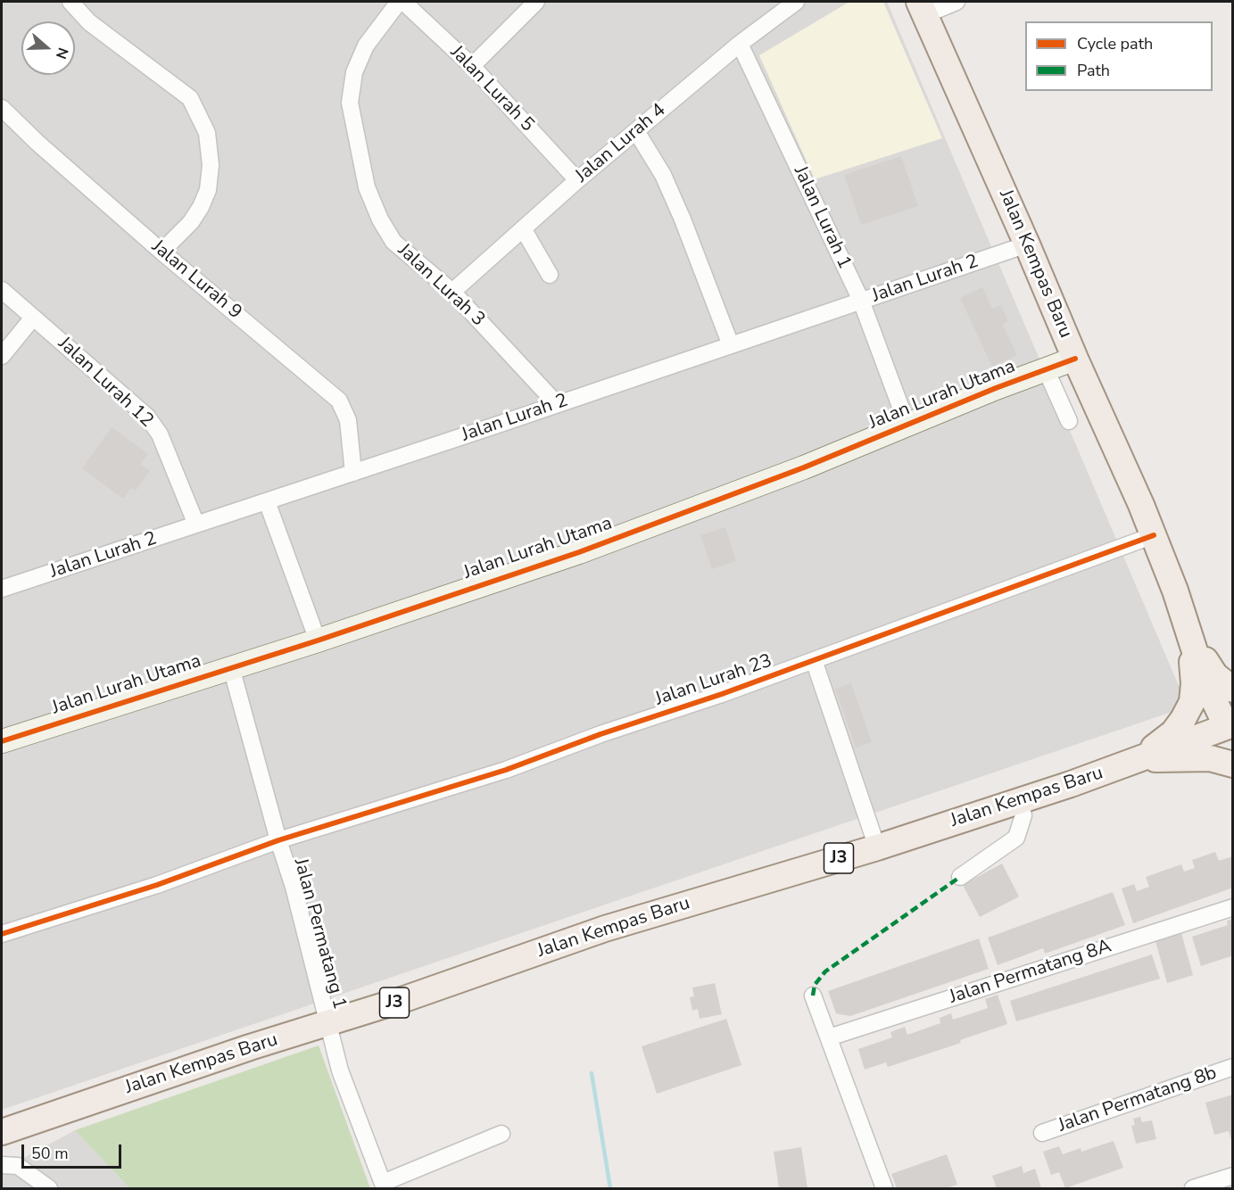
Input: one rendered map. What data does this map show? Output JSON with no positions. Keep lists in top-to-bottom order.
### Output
{
  "streets": {
    "main road": ["Jalan Kempas Baru", "J3"],
    "street": [
      "Jalan Lurah 5",
      "Jalan Lurah 4",
      "Jalan Lurah 1",
      "Jalan Lurah 2",
      "Jalan Lurah 9",
      "Jalan Lurah 3",
      "Jalan Lurah 12",
      "Jalan Lurah Utama",
      "Jalan Lurah 23",
      "Jalan Permatang 1",
      "Jalan Permatang 8A",
      "Jalan Permatang 8b"
    ]
  },
  "crossings": [
    ["Jalan Lurah 5", "Jalan Lurah 4"],
    ["Jalan Lurah 4", "Jalan Lurah 1"],
    ["Jalan Lurah 4", "Jalan Lurah 3"],
    ["Jalan Lurah 1", "Jalan Lurah 2"],
    ["Jalan Lurah 1", "Jalan Lurah Utama"],
    ["Jalan Kempas Baru", "Jalan Lurah 2"],
    ["Jalan Kempas Baru", "Jalan Lurah Utama"],
    ["Jalan Kempas Baru", "Jalan Lurah 23"],
    ["Jalan Kempas Baru", "Jalan Permatang 1"],
    ["Jalan Lurah 2", "Jalan Lurah 9"],
    ["Jalan Lurah 2", "Jalan Lurah 3"],
    ["Jalan Lurah 2", "Jalan Lurah 12"],
    ["Jalan Lurah Utama", "Jalan Permatang 1"],
    ["Jalan Lurah 23", "Jalan Permatang 1"]
  ],
  "legend": ["Cycle path", "Path"],
  "scale_bar": "50 m",
  "north": "right"
}
